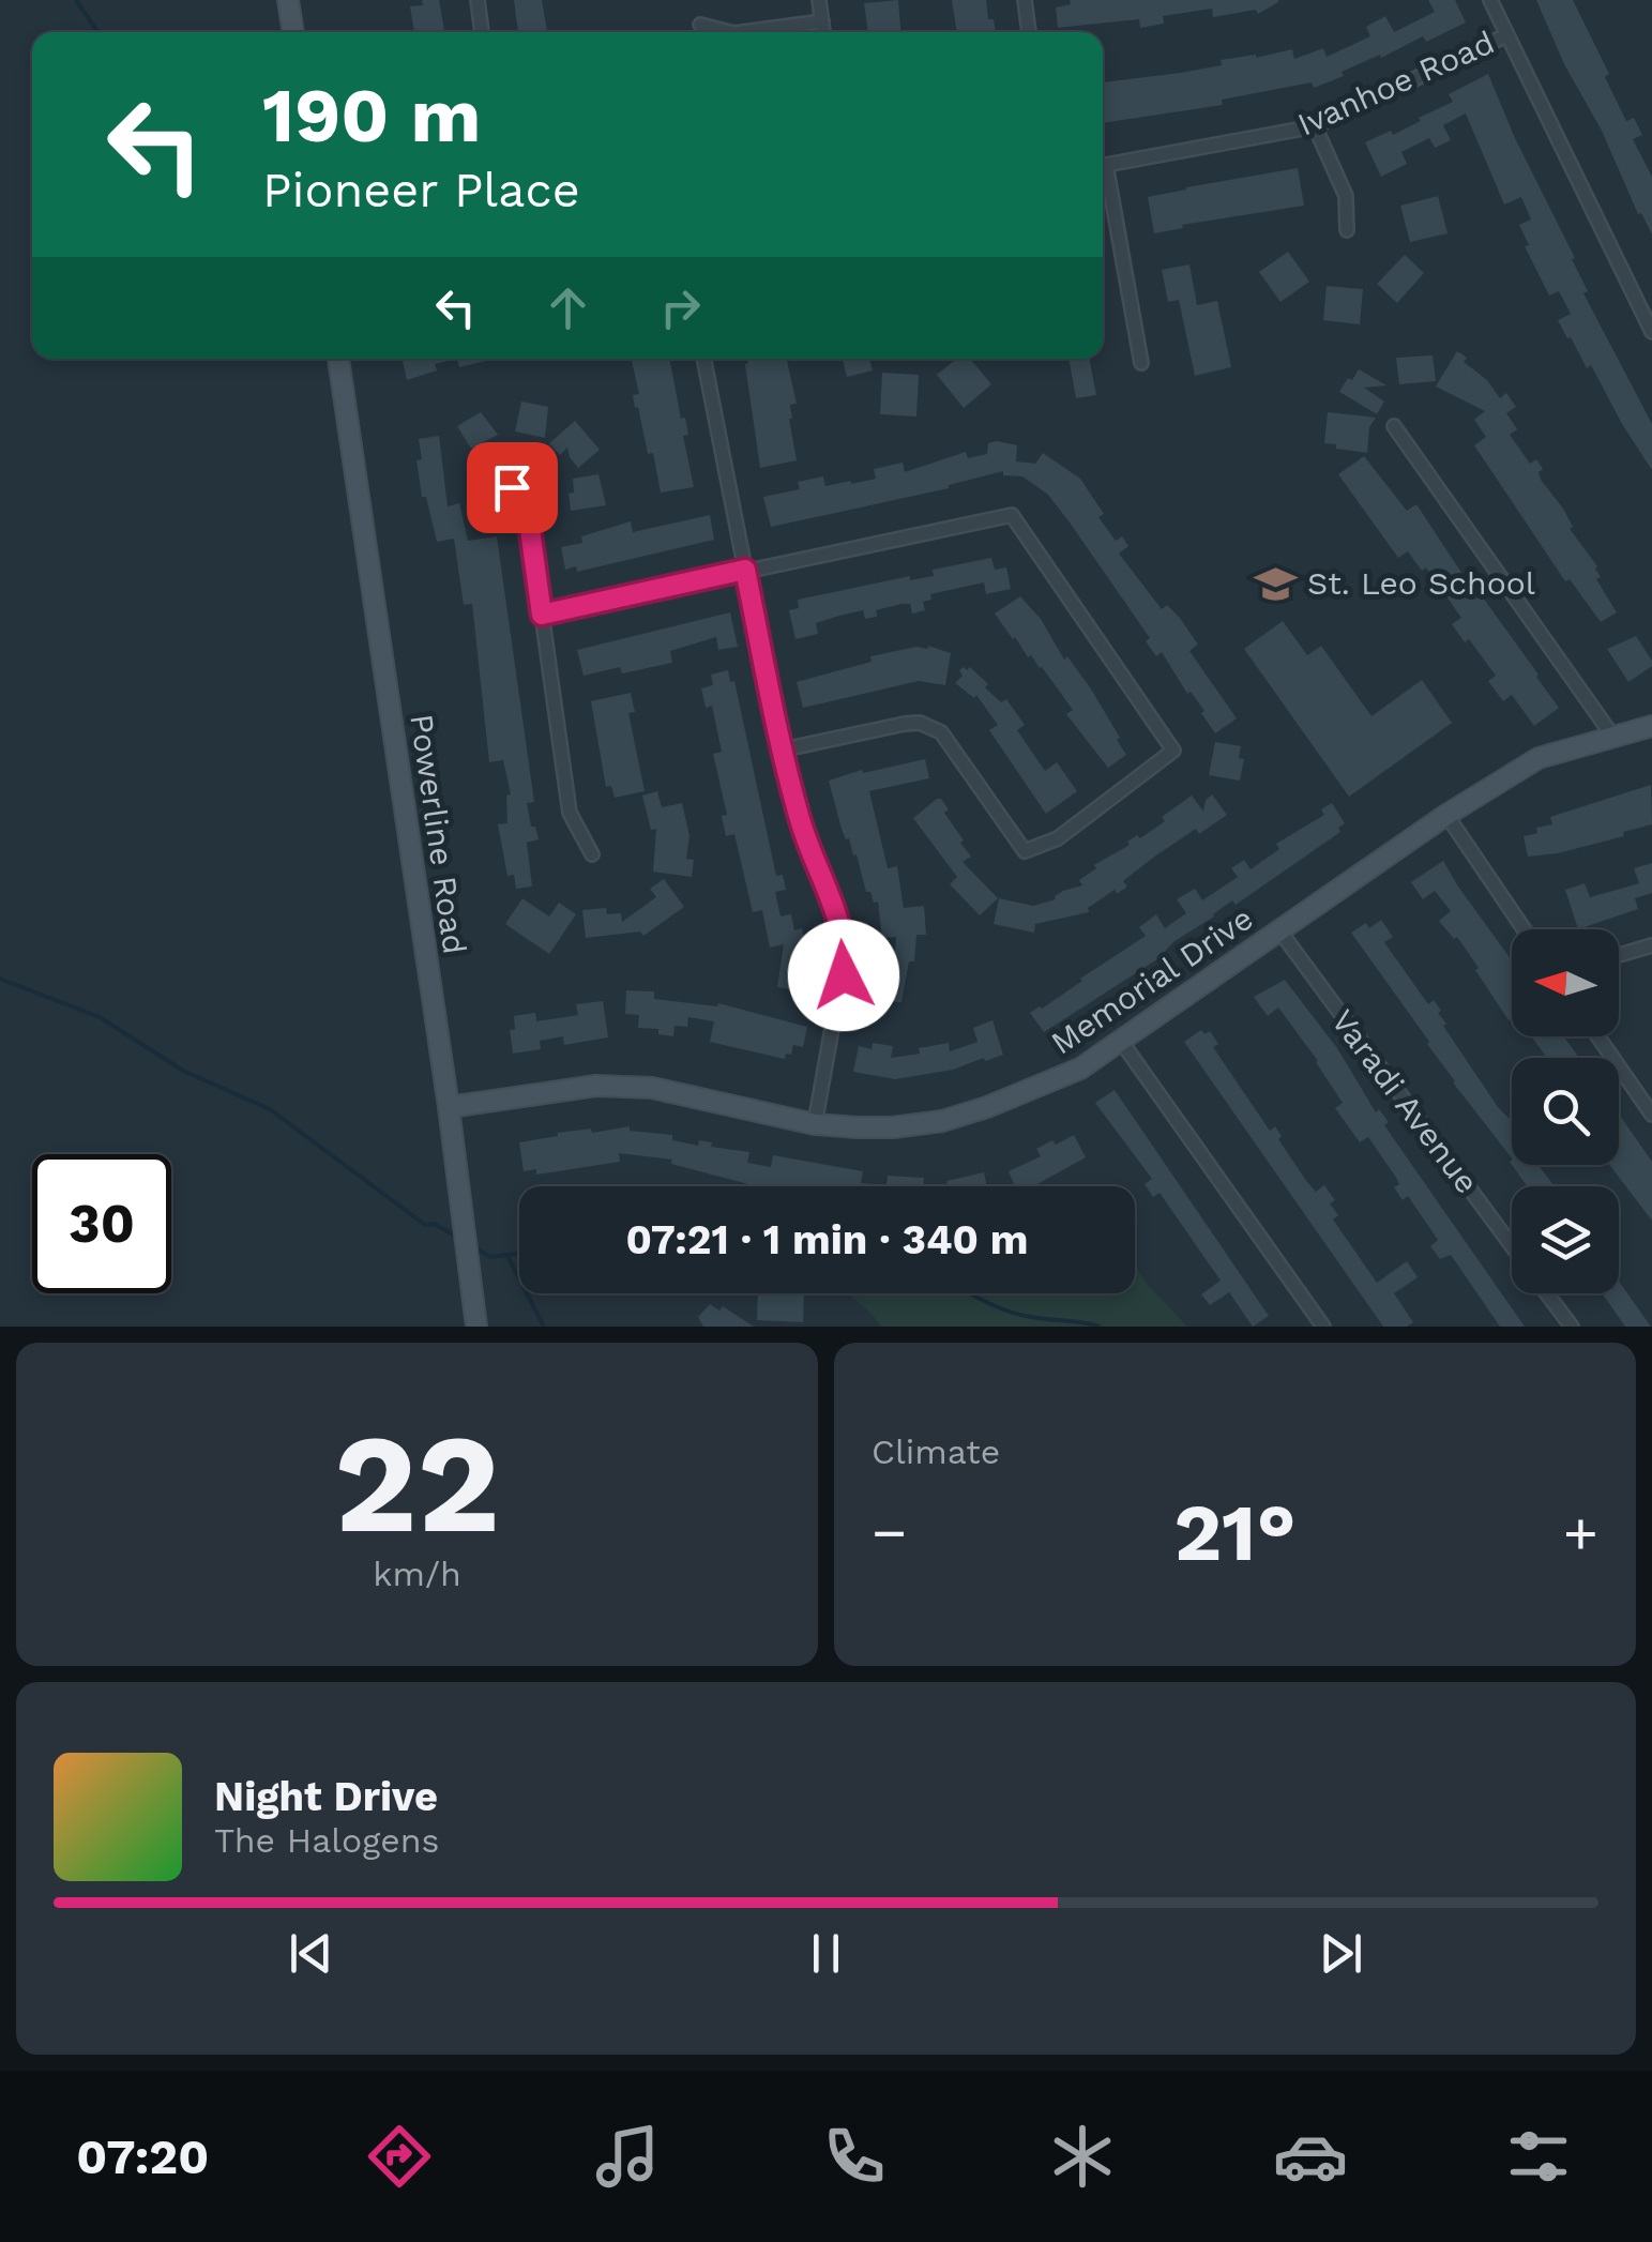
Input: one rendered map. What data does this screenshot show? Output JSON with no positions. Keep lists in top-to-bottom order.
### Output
{
  "streets": {
    "main road": ["Powerline Road", "Memorial Drive"],
    "street": ["Ivanhoe Road", "Varadi Avenue"]
  },
  "crossings": [
    ["Powerline Road", "Memorial Drive"],
    ["Memorial Drive", "Varadi Avenue"]
  ],
  "places": {
    "school or university": ["St. Leo School"]
  },
  "north": "left",
  "page": {
    "turn": ["190 m", "Pioneer Place"],
    "limit": "30",
    "trip": "07:21 · 1 min · 340 m",
    "tile": [
      ["22", "km/h"],
      "Climate"
    ],
    "heat": ["−", "21°", "+"],
    "song": ["Night Drive", "The Halogens"],
    "tabs": "07:20"
  }
}
